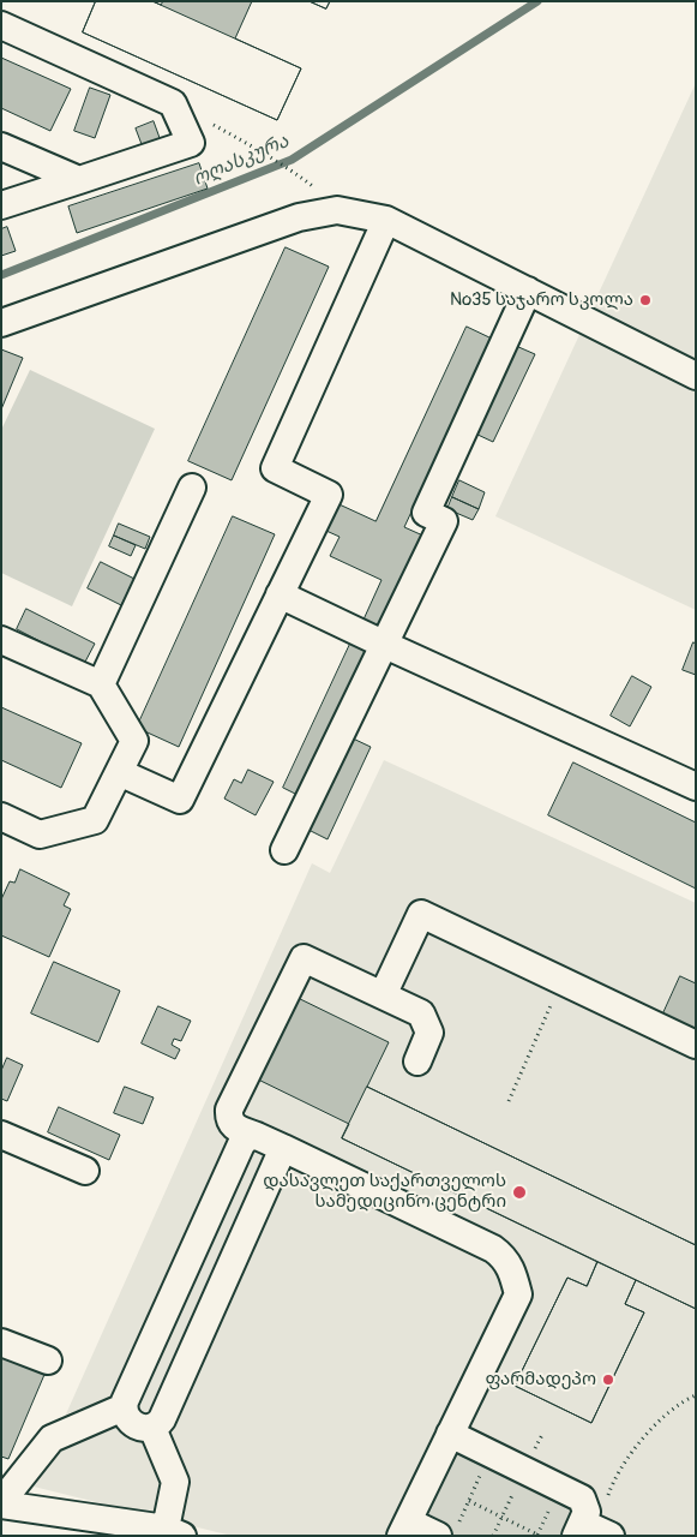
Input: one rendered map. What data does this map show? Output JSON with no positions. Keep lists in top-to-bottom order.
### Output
{
  "water": ["ოღასკურა"],
  "places": ["№35 საჯარო სკოლა", "დასავლეთ საქართველოს სამედიცინო ცენტრი", "ფარმადეპო"]
}
